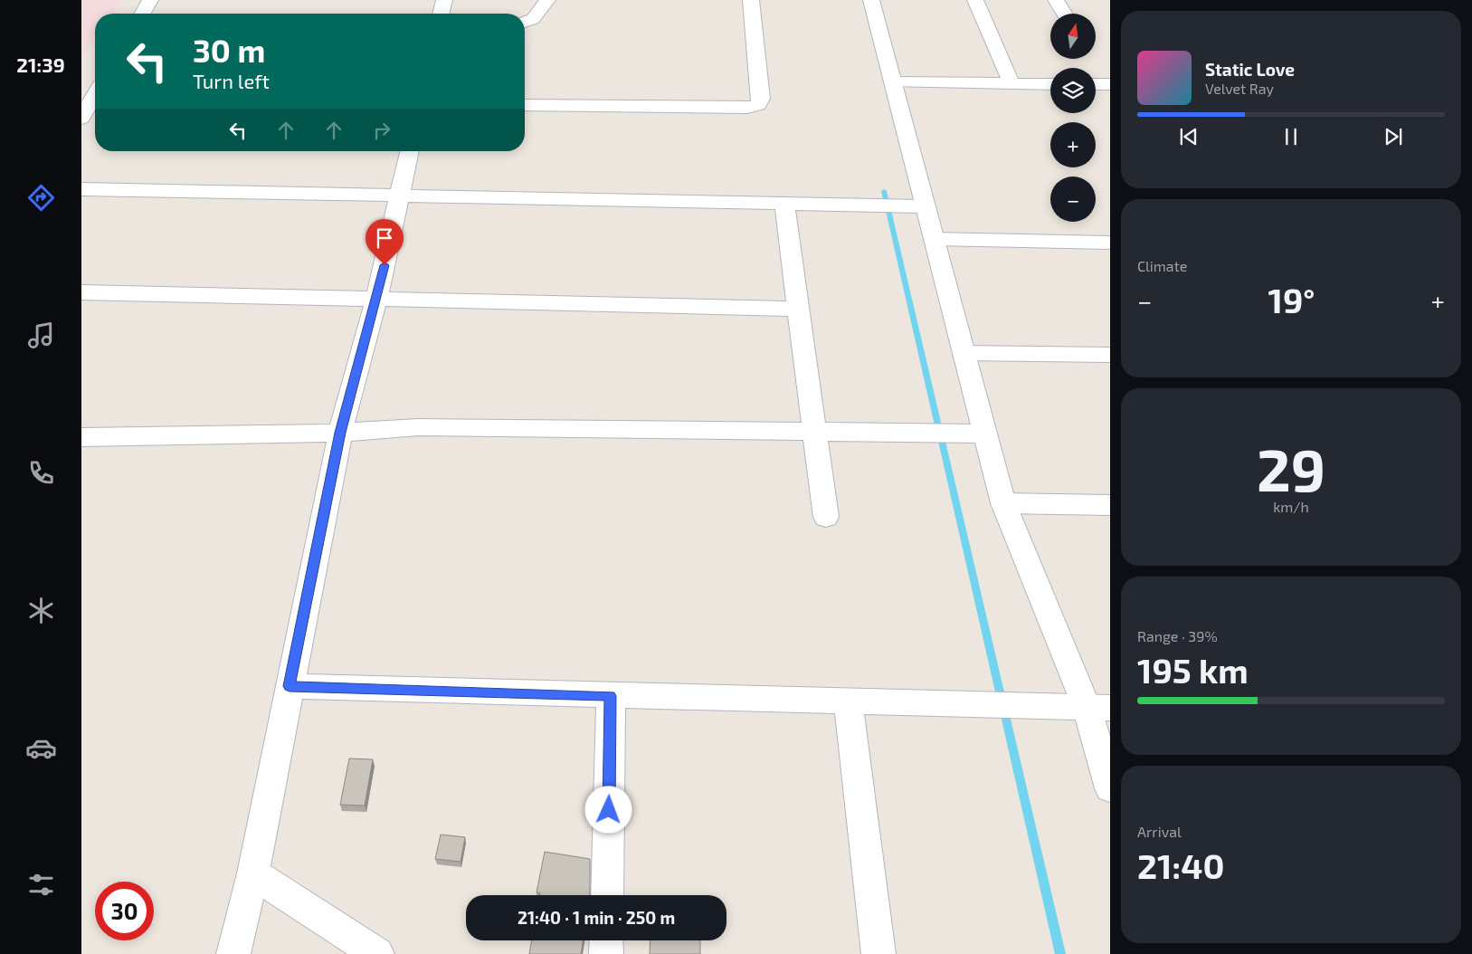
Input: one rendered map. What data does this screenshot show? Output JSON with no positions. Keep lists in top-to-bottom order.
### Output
{
  "north": "top",
  "page": {
    "tabs": "21:39",
    "map_buttons": ["+", "−"],
    "turn": ["30 m", "Turn left"],
    "song": ["Static Love", "Velvet Ray"],
    "tile": [
      "Climate",
      ["29", "km/h"],
      ["Range · 39%", "195 km"],
      ["Arrival", "21:40"]
    ],
    "heat": ["−", "19°", "+"],
    "limit": "30",
    "trip": "21:40 · 1 min · 250 m"
  }
}
